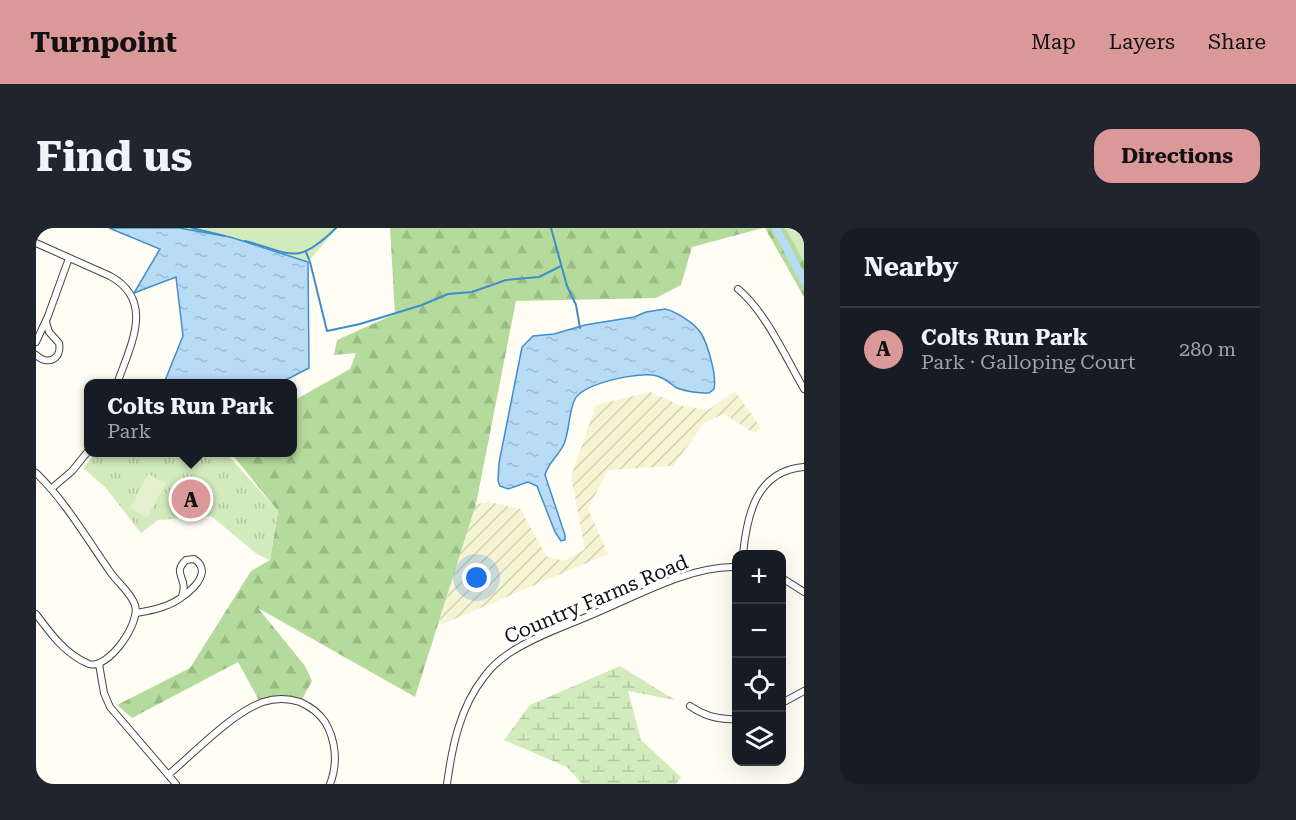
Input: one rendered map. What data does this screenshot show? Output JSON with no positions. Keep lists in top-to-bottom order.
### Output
{
  "streets": {
    "street": ["Country Farms Road"]
  },
  "page": {
    "header": "Turnpoint",
    "nav": ["Map", "Layers", "Share"],
    "buttons": "Directions",
    "title": "Find us",
    "heading": "Nearby",
    "list": [
      {
        "mark": "A",
        "name": "Colts Run Park",
        "note": "Park · Galloping Court",
        "value": "280 m"
      }
    ],
    "popup": ["Colts Run Park", "Park"],
    "pins": "A",
    "map_buttons": ["+", "−"]
  }
}
